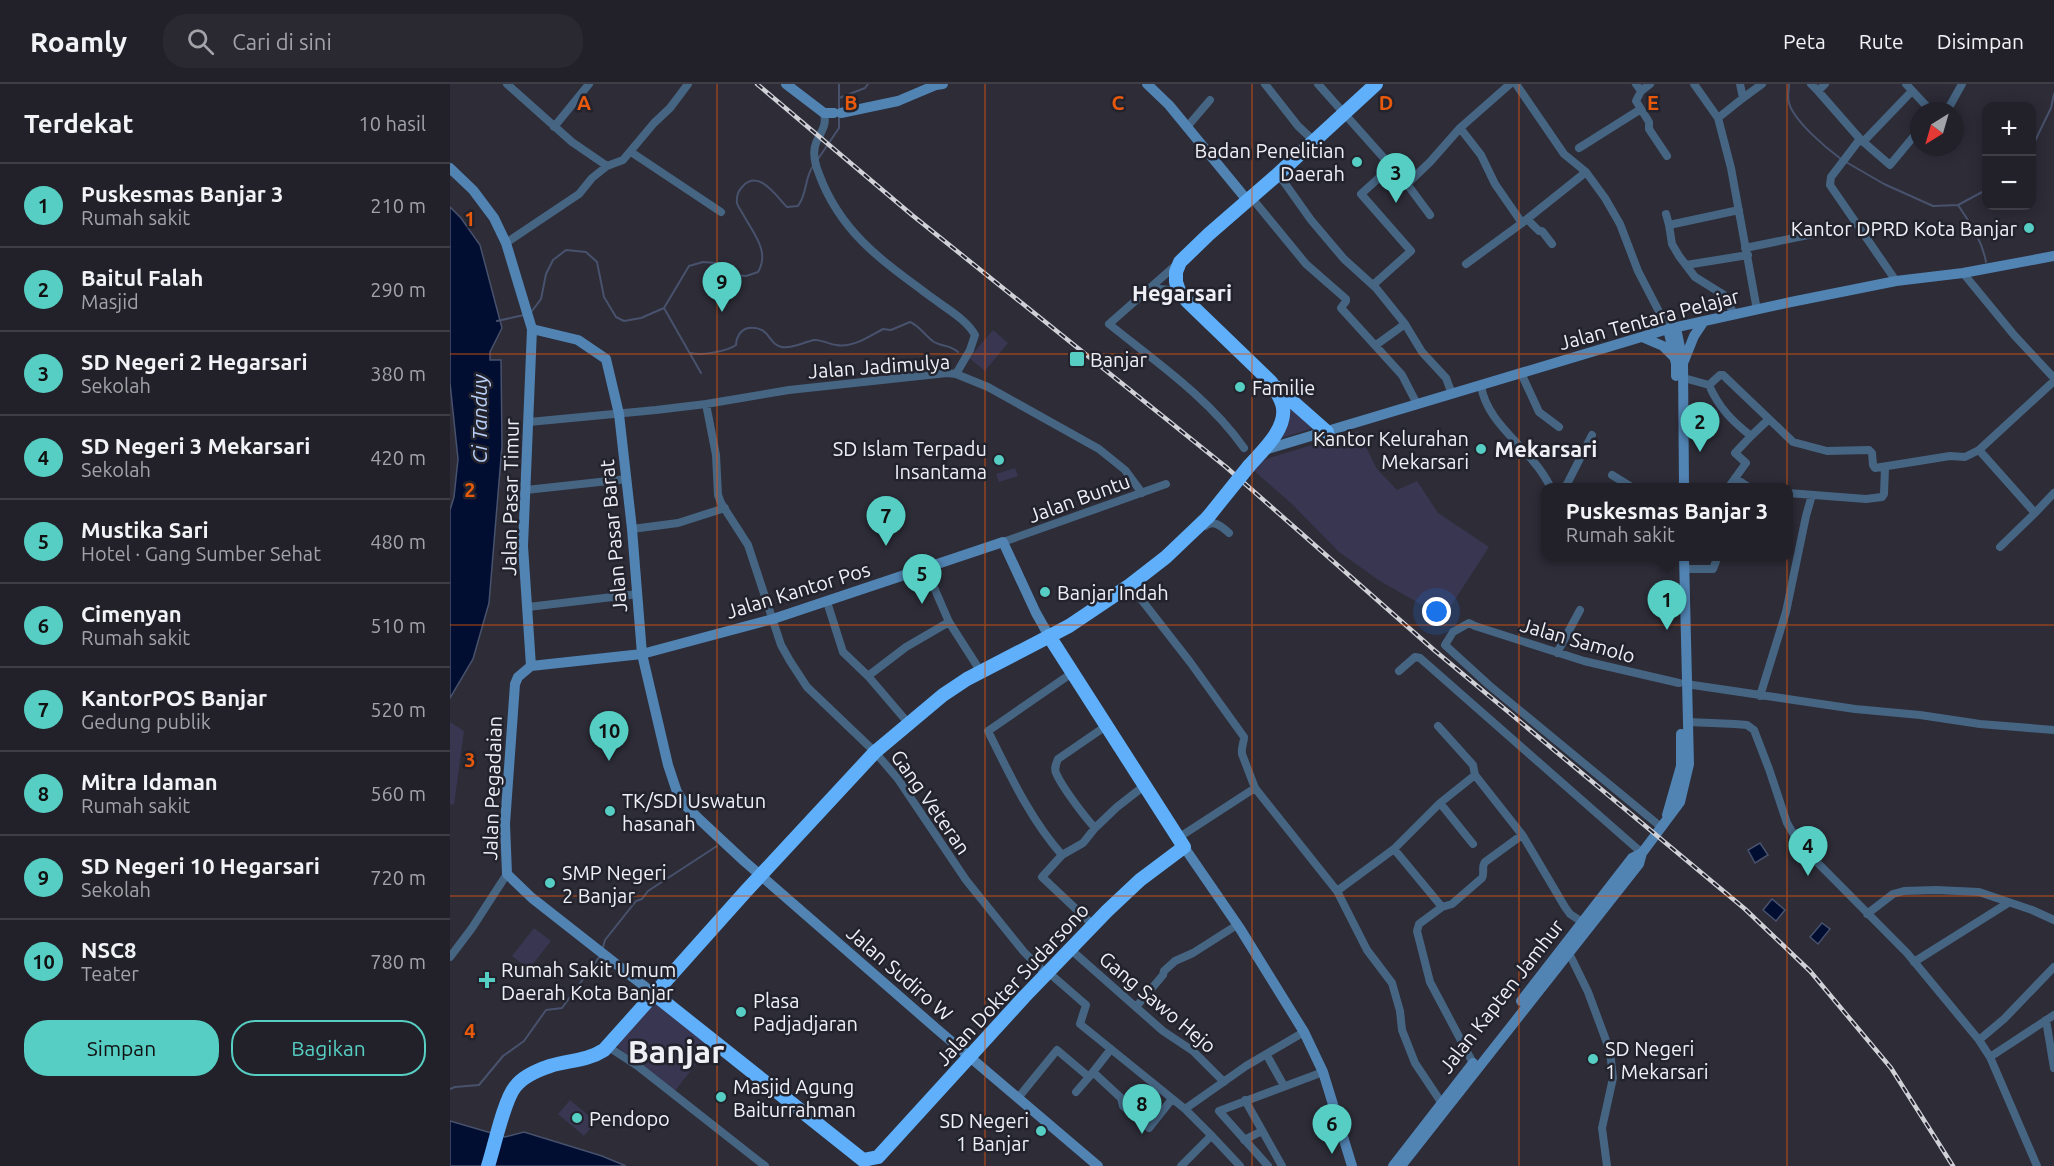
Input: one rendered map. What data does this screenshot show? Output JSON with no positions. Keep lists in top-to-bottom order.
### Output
{
  "streets": {
    "highway": ["Jalan Dokter Sudarsono"],
    "street": [
      "Jalan Tentara Pelajar",
      "Jalan Jadimulya",
      "Jalan Pasar Timur",
      "Jalan Buntu",
      "Jalan Pasar Barat",
      "Jalan Kantor Pos",
      "Jalan Samolo",
      "Jalan Pegadaian",
      "Gang Veteran",
      "Jalan Sudiro W",
      "Jalan Kapten Jamhur",
      "Gang Sawo Hejo"
    ]
  },
  "crossings": [
    ["Jalan Jadimulya", "Jalan Pasar Timur"],
    ["Jalan Jadimulya", "Jalan Buntu"],
    ["Jalan Jadimulya", "Jalan Pasar Barat"],
    ["Jalan Pasar Timur", "Jalan Pasar Barat"],
    ["Jalan Pasar Timur", "Jalan Kantor Pos"],
    ["Jalan Pasar Timur", "Jalan Pegadaian"],
    ["Jalan Buntu", "Jalan Kantor Pos"],
    ["Jalan Pasar Barat", "Jalan Kantor Pos"],
    ["Jalan Pasar Barat", "Jalan Sudiro W"],
    ["Jalan Kantor Pos", "Jalan Pegadaian"],
    ["Jalan Kantor Pos", "Gang Veteran"],
    ["Jalan Samolo", "Jalan Kapten Jamhur"],
    ["Gang Veteran", "Jalan Dokter Sudarsono"],
    ["Jalan Sudiro W", "Jalan Dokter Sudarsono"],
    ["Jalan Dokter Sudarsono", "Gang Sawo Hejo"]
  ],
  "districts": ["Hegarsari", "Mekarsari", "Banjar"],
  "water": ["Ci Tanduy"],
  "places": {
    "other": [
      "Badan Penelitian Daerah",
      "Kantor DPRD Kota Banjar",
      "Familie",
      "Kantor Kelurahan Mekarsari",
      "SD Islam Terpadu Insantama",
      "Banjar Indah",
      "TK/SDI Uswatun hasanah",
      "SMP Negeri 2 Banjar",
      "Plasa Padjadjaran",
      "SD Negeri 1 Mekarsari",
      "Masjid Agung Baiturrahman",
      "Pendopo",
      "SD Negeri 1 Banjar"
    ],
    "transit": ["Banjar"],
    "health": ["Rumah Sakit Umum Daerah Kota Banjar"]
  },
  "north": "bottom left",
  "page": {
    "header": "Roamly",
    "search": "Cari di sini",
    "nav": ["Peta", "Rute", "Disimpan"],
    "heading": ["Terdekat", "10 hasil"],
    "map_buttons": ["+", "−"],
    "pins": [
      "3",
      "9",
      "2",
      "7",
      "5",
      "1",
      "10",
      "4",
      "8",
      "6"
    ],
    "list": [
      {
        "mark": "1",
        "name": "Puskesmas Banjar 3",
        "note": "Rumah sakit",
        "value": "210 m"
      },
      {
        "mark": "2",
        "name": "Baitul Falah",
        "note": "Masjid",
        "value": "290 m"
      },
      {
        "mark": "3",
        "name": "SD Negeri 2 Hegarsari",
        "note": "Sekolah",
        "value": "380 m"
      },
      {
        "mark": "4",
        "name": "SD Negeri 3 Mekarsari",
        "note": "Sekolah",
        "value": "420 m"
      },
      {
        "mark": "5",
        "name": "Mustika Sari",
        "note": "Hotel · Gang Sumber Sehat",
        "value": "480 m"
      },
      {
        "mark": "6",
        "name": "Cimenyan",
        "note": "Rumah sakit",
        "value": "510 m"
      },
      {
        "mark": "7",
        "name": "KantorPOS Banjar",
        "note": "Gedung publik",
        "value": "520 m"
      },
      {
        "mark": "8",
        "name": "Mitra Idaman",
        "note": "Rumah sakit",
        "value": "560 m"
      },
      {
        "mark": "9",
        "name": "SD Negeri 10 Hegarsari",
        "note": "Sekolah",
        "value": "720 m"
      },
      {
        "mark": "10",
        "name": "NSC8",
        "note": "Teater",
        "value": "780 m"
      }
    ],
    "popup": ["Puskesmas Banjar 3", "Rumah sakit"],
    "buttons": ["Simpan", "Bagikan"]
  },
  "grid": {
    "columns": [
      "A",
      "B",
      "C",
      "D",
      "E"
    ],
    "rows": [
      "1",
      "2",
      "3",
      "4"
    ]
  }
}
